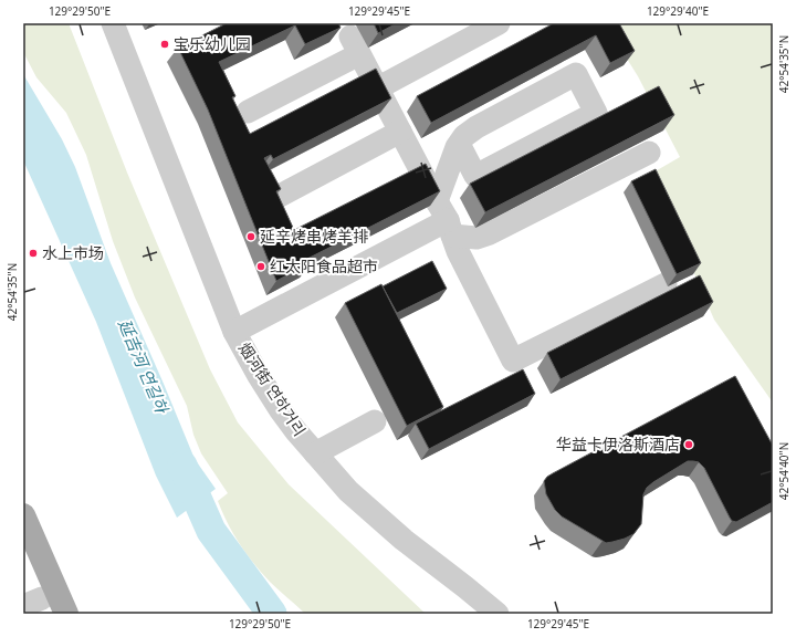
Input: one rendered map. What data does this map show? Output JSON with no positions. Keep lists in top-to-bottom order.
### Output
{
  "streets": {
    "street": ["烟河街 연하거리"]
  },
  "water": ["延吉河 연길하"],
  "places": [
    "宝乐幼儿园",
    "延辛烤串烤羊排",
    "水上市场",
    "红太阳食品超市",
    "华益卡伊洛斯酒店"
  ],
  "coordinates": [
    "129°29'50\"E",
    "129°29'45\"E",
    "129°29'40\"E",
    "42°54'35\"N",
    "42°54'40\"N"
  ]
}
